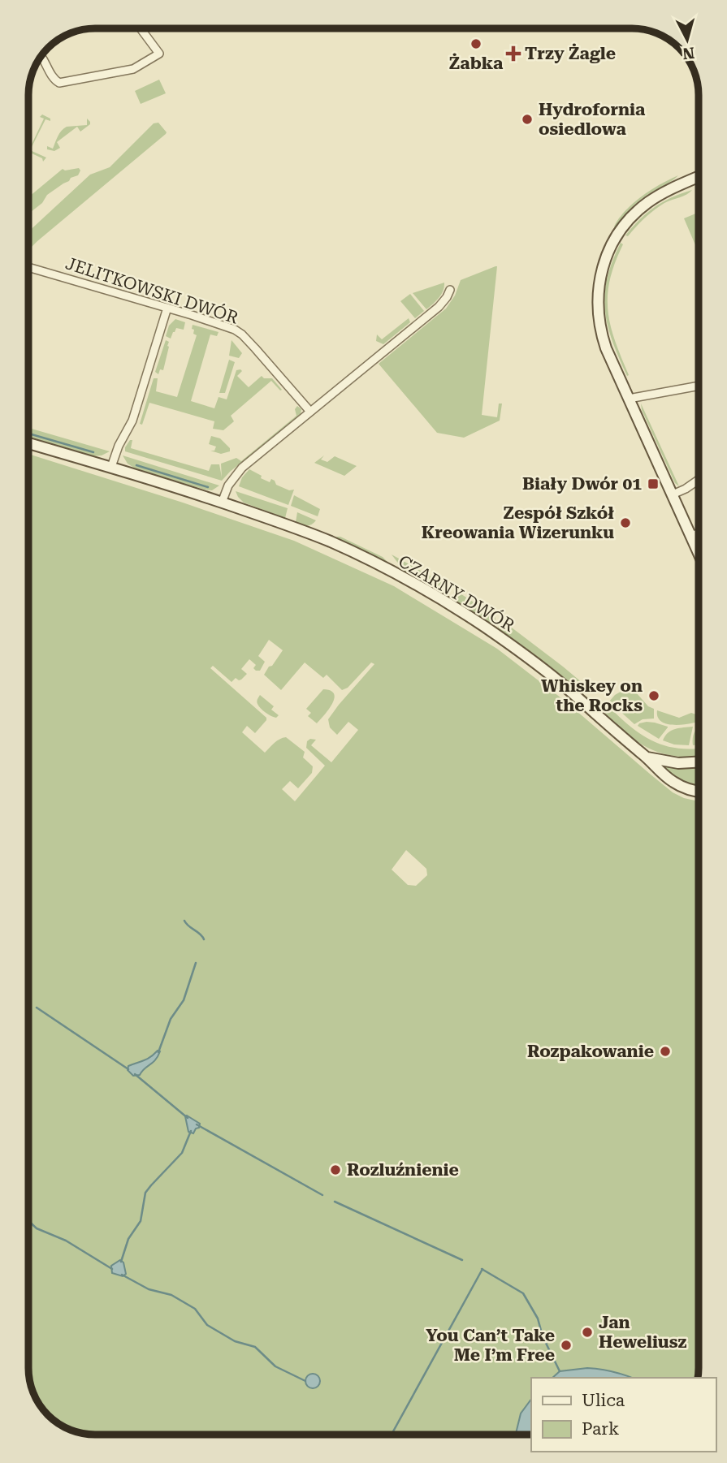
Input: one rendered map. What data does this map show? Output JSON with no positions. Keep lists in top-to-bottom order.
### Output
{
  "streets": {
    "main road": ["CZARNY DWÓR"],
    "street": ["JELITKOWSKI DWÓR"]
  },
  "places": {
    "other": [
      "Żabka",
      "Hydrofornia osiedlowa",
      "Zespół Szkół Kreowania Wizerunku",
      "Whiskey on the Rocks",
      "Rozpakowanie",
      "Rozluźnienie",
      "Jan Heweliusz",
      "You Can’t Take Me I’m Free"
    ],
    "health": ["Trzy Żagle"],
    "transit": ["Biały Dwór 01"]
  },
  "legend": ["Ulica", "Park"],
  "north": "bottom"
}
